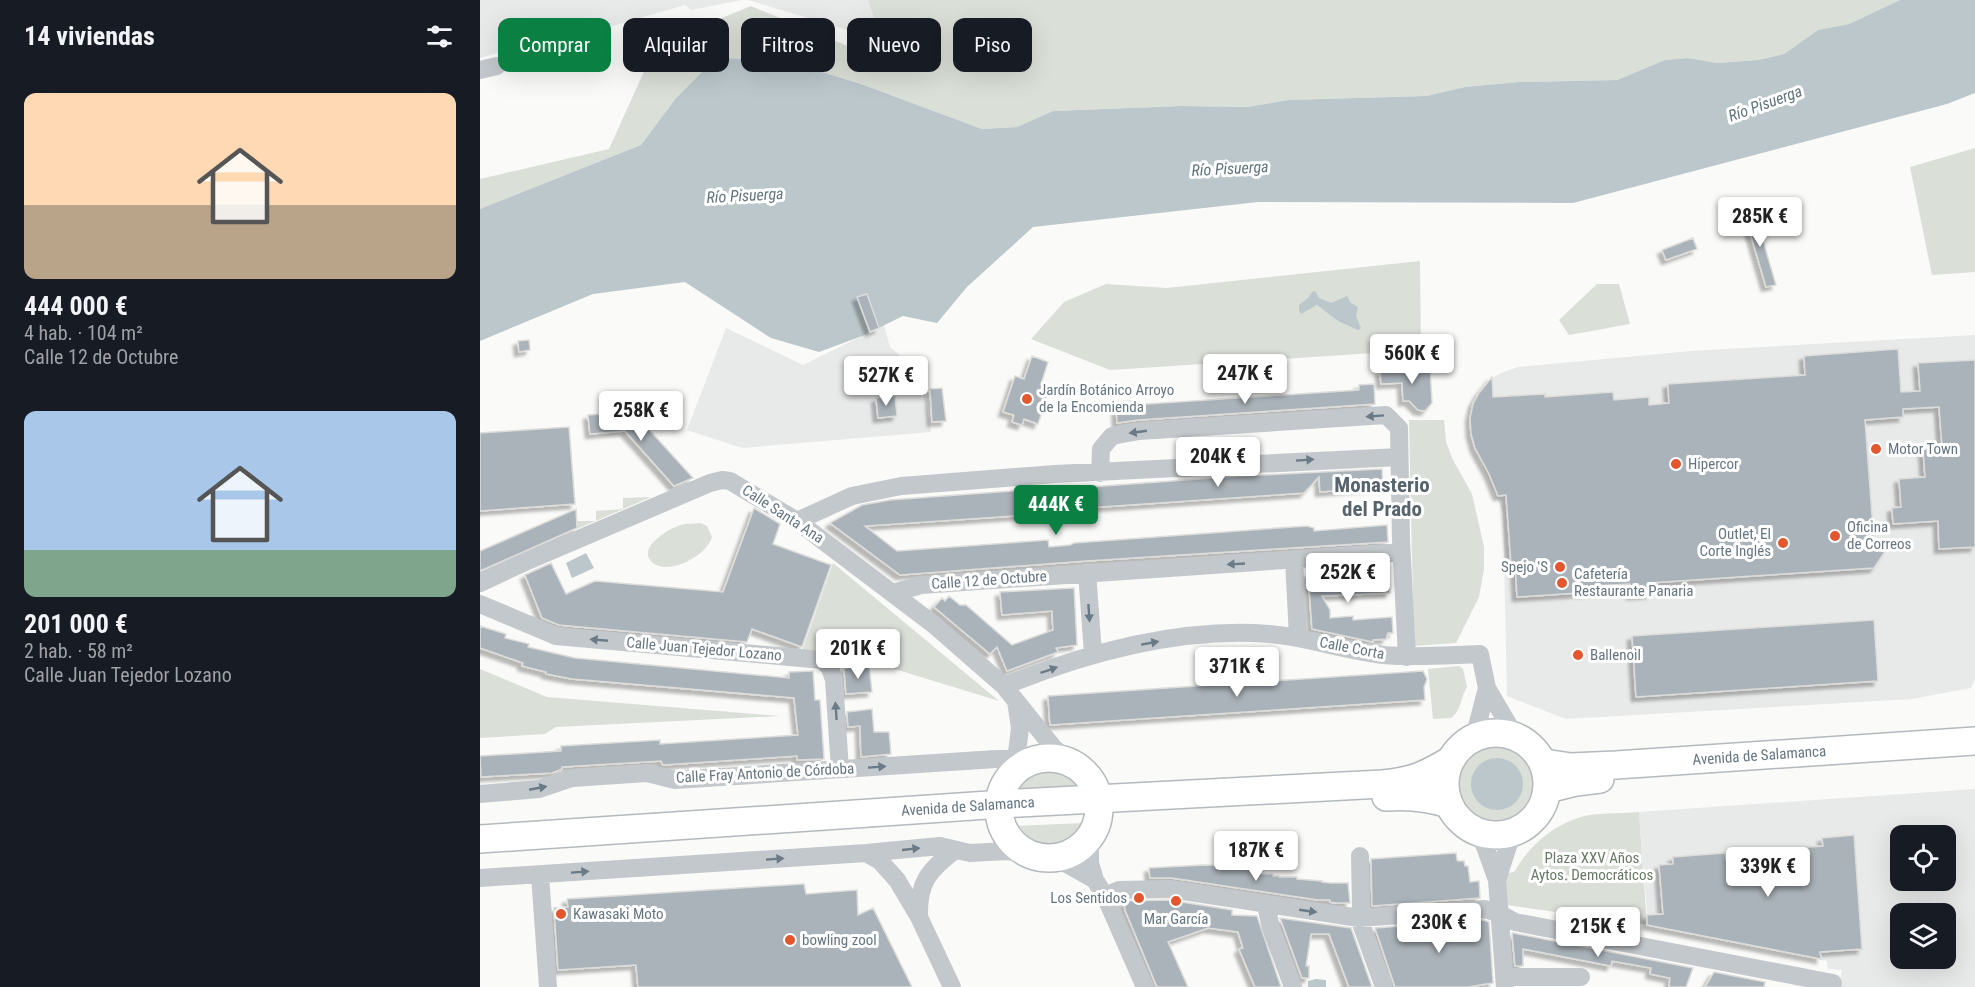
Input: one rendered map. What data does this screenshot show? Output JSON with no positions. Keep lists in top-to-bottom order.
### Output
{
  "streets": {
    "highway": ["Avenida de Salamanca"],
    "street": [
      "Calle Santa Ana",
      "Calle 12 de Octubre",
      "Calle Corta",
      "Calle Juan Tejedor Lozano",
      "Calle Fray Antonio de Córdoba"
    ]
  },
  "crossings": [
    ["Calle Santa Ana", "Calle 12 de Octubre"],
    ["Calle Santa Ana", "Calle Corta"],
    ["Calle Juan Tejedor Lozano", "Calle Fray Antonio de Córdoba"]
  ],
  "one_way": ["Calle Corta", "Calle Juan Tejedor Lozano"],
  "districts": ["Monasterio del Prado"],
  "water": ["Río Pisuerga"],
  "parks": ["Plaza XXV Años Aytos. Democráticos"],
  "places": [
    "Jardín Botánico Arroyo de la Encomienda",
    "Motor Town",
    "Hipercor",
    "Oficina de Correos",
    "Outlet, El Corte Inglés",
    "Spejo 'S",
    "Cafetería Restaurante Panaria",
    "Ballenoil",
    "Los Sentidos",
    "Mar García",
    "Kawasaki Moto",
    "bowling zool"
  ],
  "page": {
    "heading": "14 viviendas",
    "chip": [
      "Comprar",
      "Alquilar",
      "Filtros",
      "Nuevo",
      "Piso"
    ],
    "list": [
      {
        "name": "444 000 €",
        "note": "4 hab. · 104 m² · Calle 12 de Octubre"
      },
      {
        "name": "201 000 €",
        "note": "2 hab. · 58 m² · Calle Juan Tejedor Lozano"
      }
    ],
    "price": [
      "285K €",
      "560K €",
      "247K €",
      "527K €",
      "258K €",
      "204K €",
      "444K €",
      "252K €",
      "201K €",
      "371K €",
      "187K €",
      "339K €",
      "230K €",
      "215K €"
    ]
  }
}
